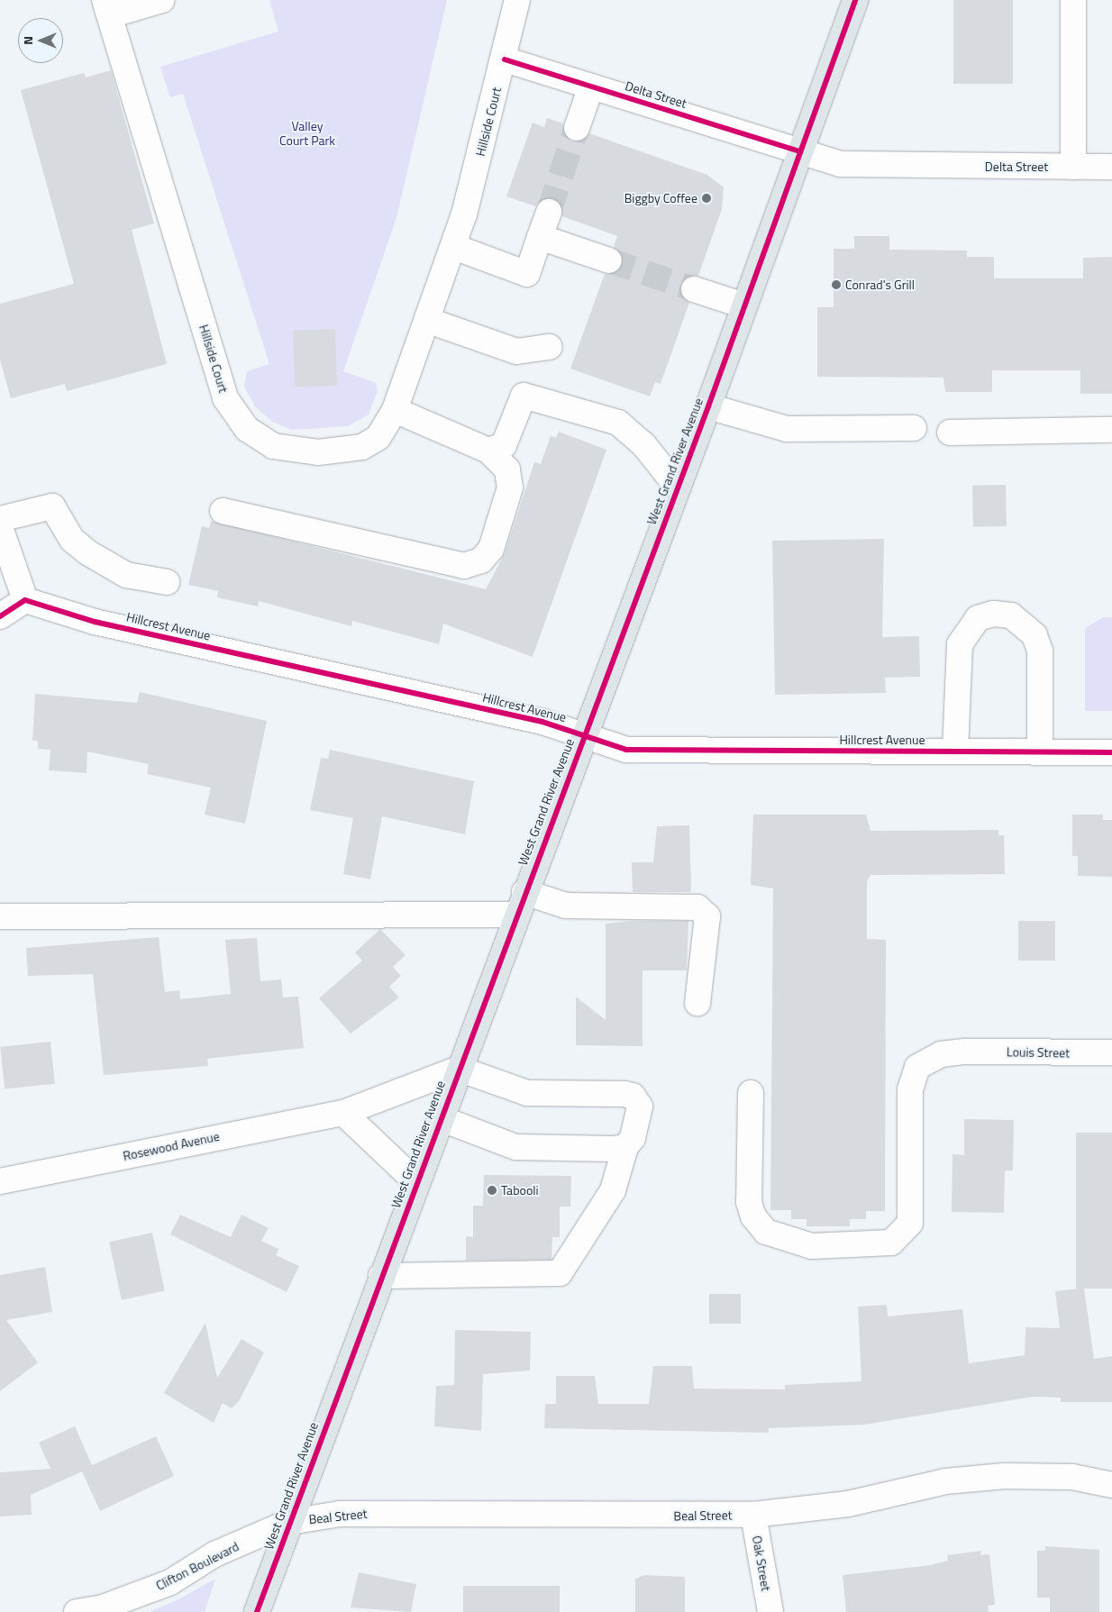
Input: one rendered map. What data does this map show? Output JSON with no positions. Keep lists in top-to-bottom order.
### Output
{
  "streets": {
    "main road": ["West Grand River Avenue"],
    "street": [
      "Delta Street",
      "Hillside Court",
      "Hillcrest Avenue",
      "Louis Street",
      "Rosewood Avenue",
      "Beal Street",
      "Oak Street",
      "Clifton Boulevard"
    ]
  },
  "crossings": [
    ["Delta Street", "Hillside Court"],
    ["Delta Street", "West Grand River Avenue"],
    ["West Grand River Avenue", "Hillcrest Avenue"],
    ["West Grand River Avenue", "Rosewood Avenue"],
    ["West Grand River Avenue", "Beal Street"],
    ["West Grand River Avenue", "Clifton Boulevard"],
    ["Beal Street", "Oak Street"],
    ["Beal Street", "Clifton Boulevard"]
  ],
  "parks": ["Valley Court Park"],
  "places": ["Biggby Coffee", "Conrad's Grill", "Tabooli"],
  "north": "left"
}
